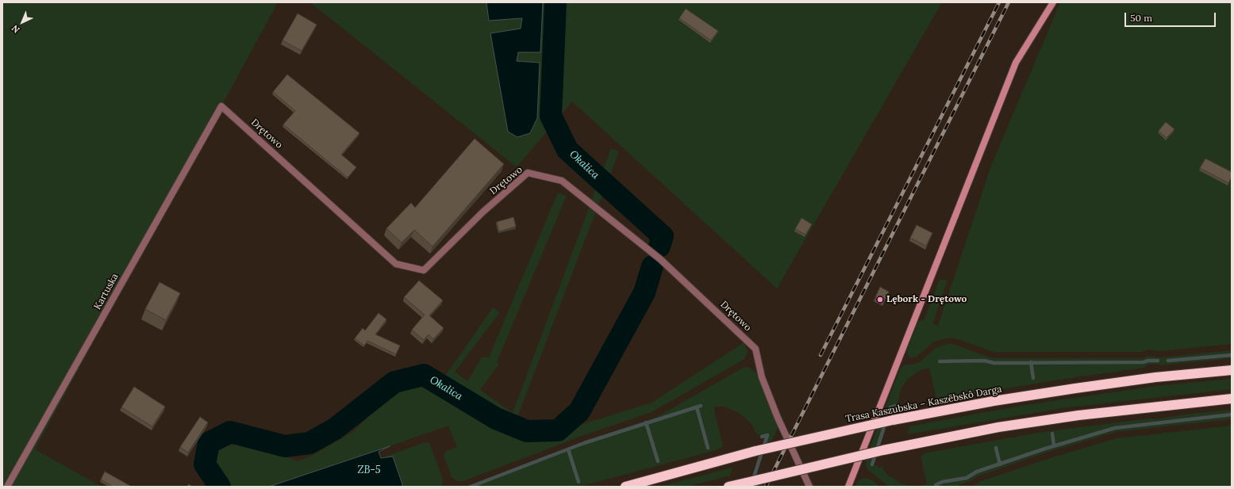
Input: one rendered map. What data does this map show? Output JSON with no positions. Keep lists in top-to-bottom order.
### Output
{
  "streets": {
    "highway": ["Trasa Kaszubska – Kaszëbskô Darga"],
    "street": ["Drętowo", "Kartuska"]
  },
  "crossings": [
    ["Drętowo", "Kartuska"]
  ],
  "water": ["Okalica", "ZB-5"],
  "places": ["Lębork - Drętowo"],
  "scale_bar": "50 m",
  "north": "bottom left"
}
